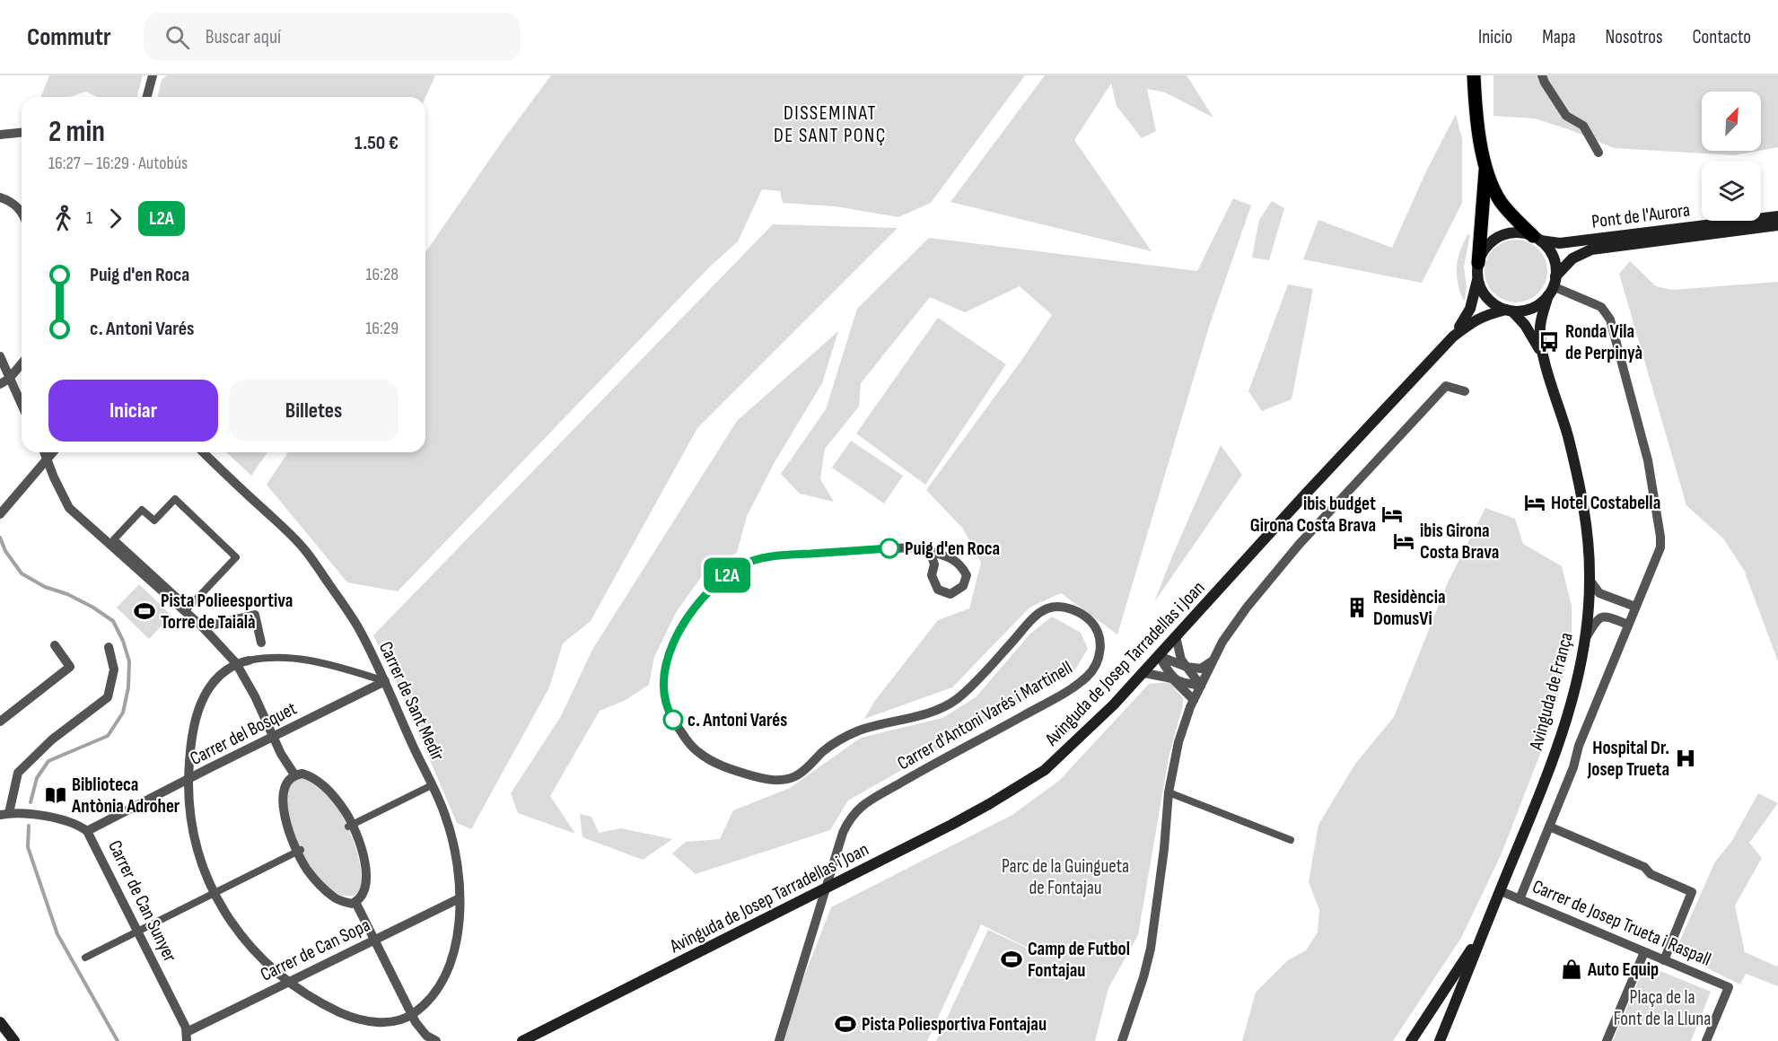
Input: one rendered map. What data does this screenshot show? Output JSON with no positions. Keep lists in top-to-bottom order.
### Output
{
  "streets": {
    "main road": ["Pont de l'Aurora", "Avinguda de Josep Tarradellas i Joan", "Avinguda de França"],
    "street": [
      "Carrer de Sant Medir",
      "Carrer d'Antoni Varés i Martinell",
      "Carrer del Bosquet",
      "Carrer de Can Sunyer",
      "Carrer de Josep Trueta i Raspall",
      "Carrer de Can Sopa"
    ]
  },
  "crossings": [
    ["Pont de l'Aurora", "Avinguda de Josep Tarradellas i Joan"],
    ["Pont de l'Aurora", "Avinguda de França"],
    ["Avinguda de Josep Tarradellas i Joan", "Avinguda de França"],
    ["Avinguda de Josep Tarradellas i Joan", "Carrer d'Antoni Varés i Martinell"],
    ["Avinguda de França", "Carrer de Josep Trueta i Raspall"],
    ["Carrer de Sant Medir", "Carrer del Bosquet"],
    ["Carrer de Sant Medir", "Carrer de Can Sopa"],
    ["Carrer del Bosquet", "Carrer de Can Sunyer"],
    ["Carrer de Can Sunyer", "Carrer de Can Sopa"]
  ],
  "districts": ["DISSEMINAT DE SANT PONÇ"],
  "parks": ["Parc de la Guingueta de Fontajau", "Plaça de la Font de la Lluna"],
  "places": {
    "bus stop": ["Ronda Vila de Perpinyà"],
    "hotel": ["Hotel Costabella", "ibis budget Girona Costa Brava", "ibis Girona Costa Brava"],
    "other": ["Puig d'en Roca", "c. Antoni Varés"],
    "building": ["Residència DomusVi"],
    "sports": ["Pista Polieesportiva Torre de Taialà", "Camp de Futbol Fontajau", "Pista Poliesportiva Fontajau"],
    "hospital": ["Hospital Dr. Josep Trueta"],
    "library": ["Biblioteca Antònia Adroher"],
    "shop": ["Auto Equip"]
  },
  "lines": ["bus line L2A"],
  "north": "top right",
  "page": {
    "header": "Commutr",
    "search": "Buscar aquí",
    "nav": [
      "Inicio",
      "Mapa",
      "Nosotros",
      "Contacto"
    ],
    "on_map": "L2A",
    "heading": ["2 min", "16:27 – 16:29 · Autobús", "1.50 €"],
    "legs": ["1", "L2A"],
    "list": [
      {
        "name": "Puig d'en Roca",
        "value": "16:28"
      },
      {
        "name": "c. Antoni Varés",
        "value": "16:29"
      }
    ],
    "buttons": ["Iniciar", "Billetes"]
  }
}
